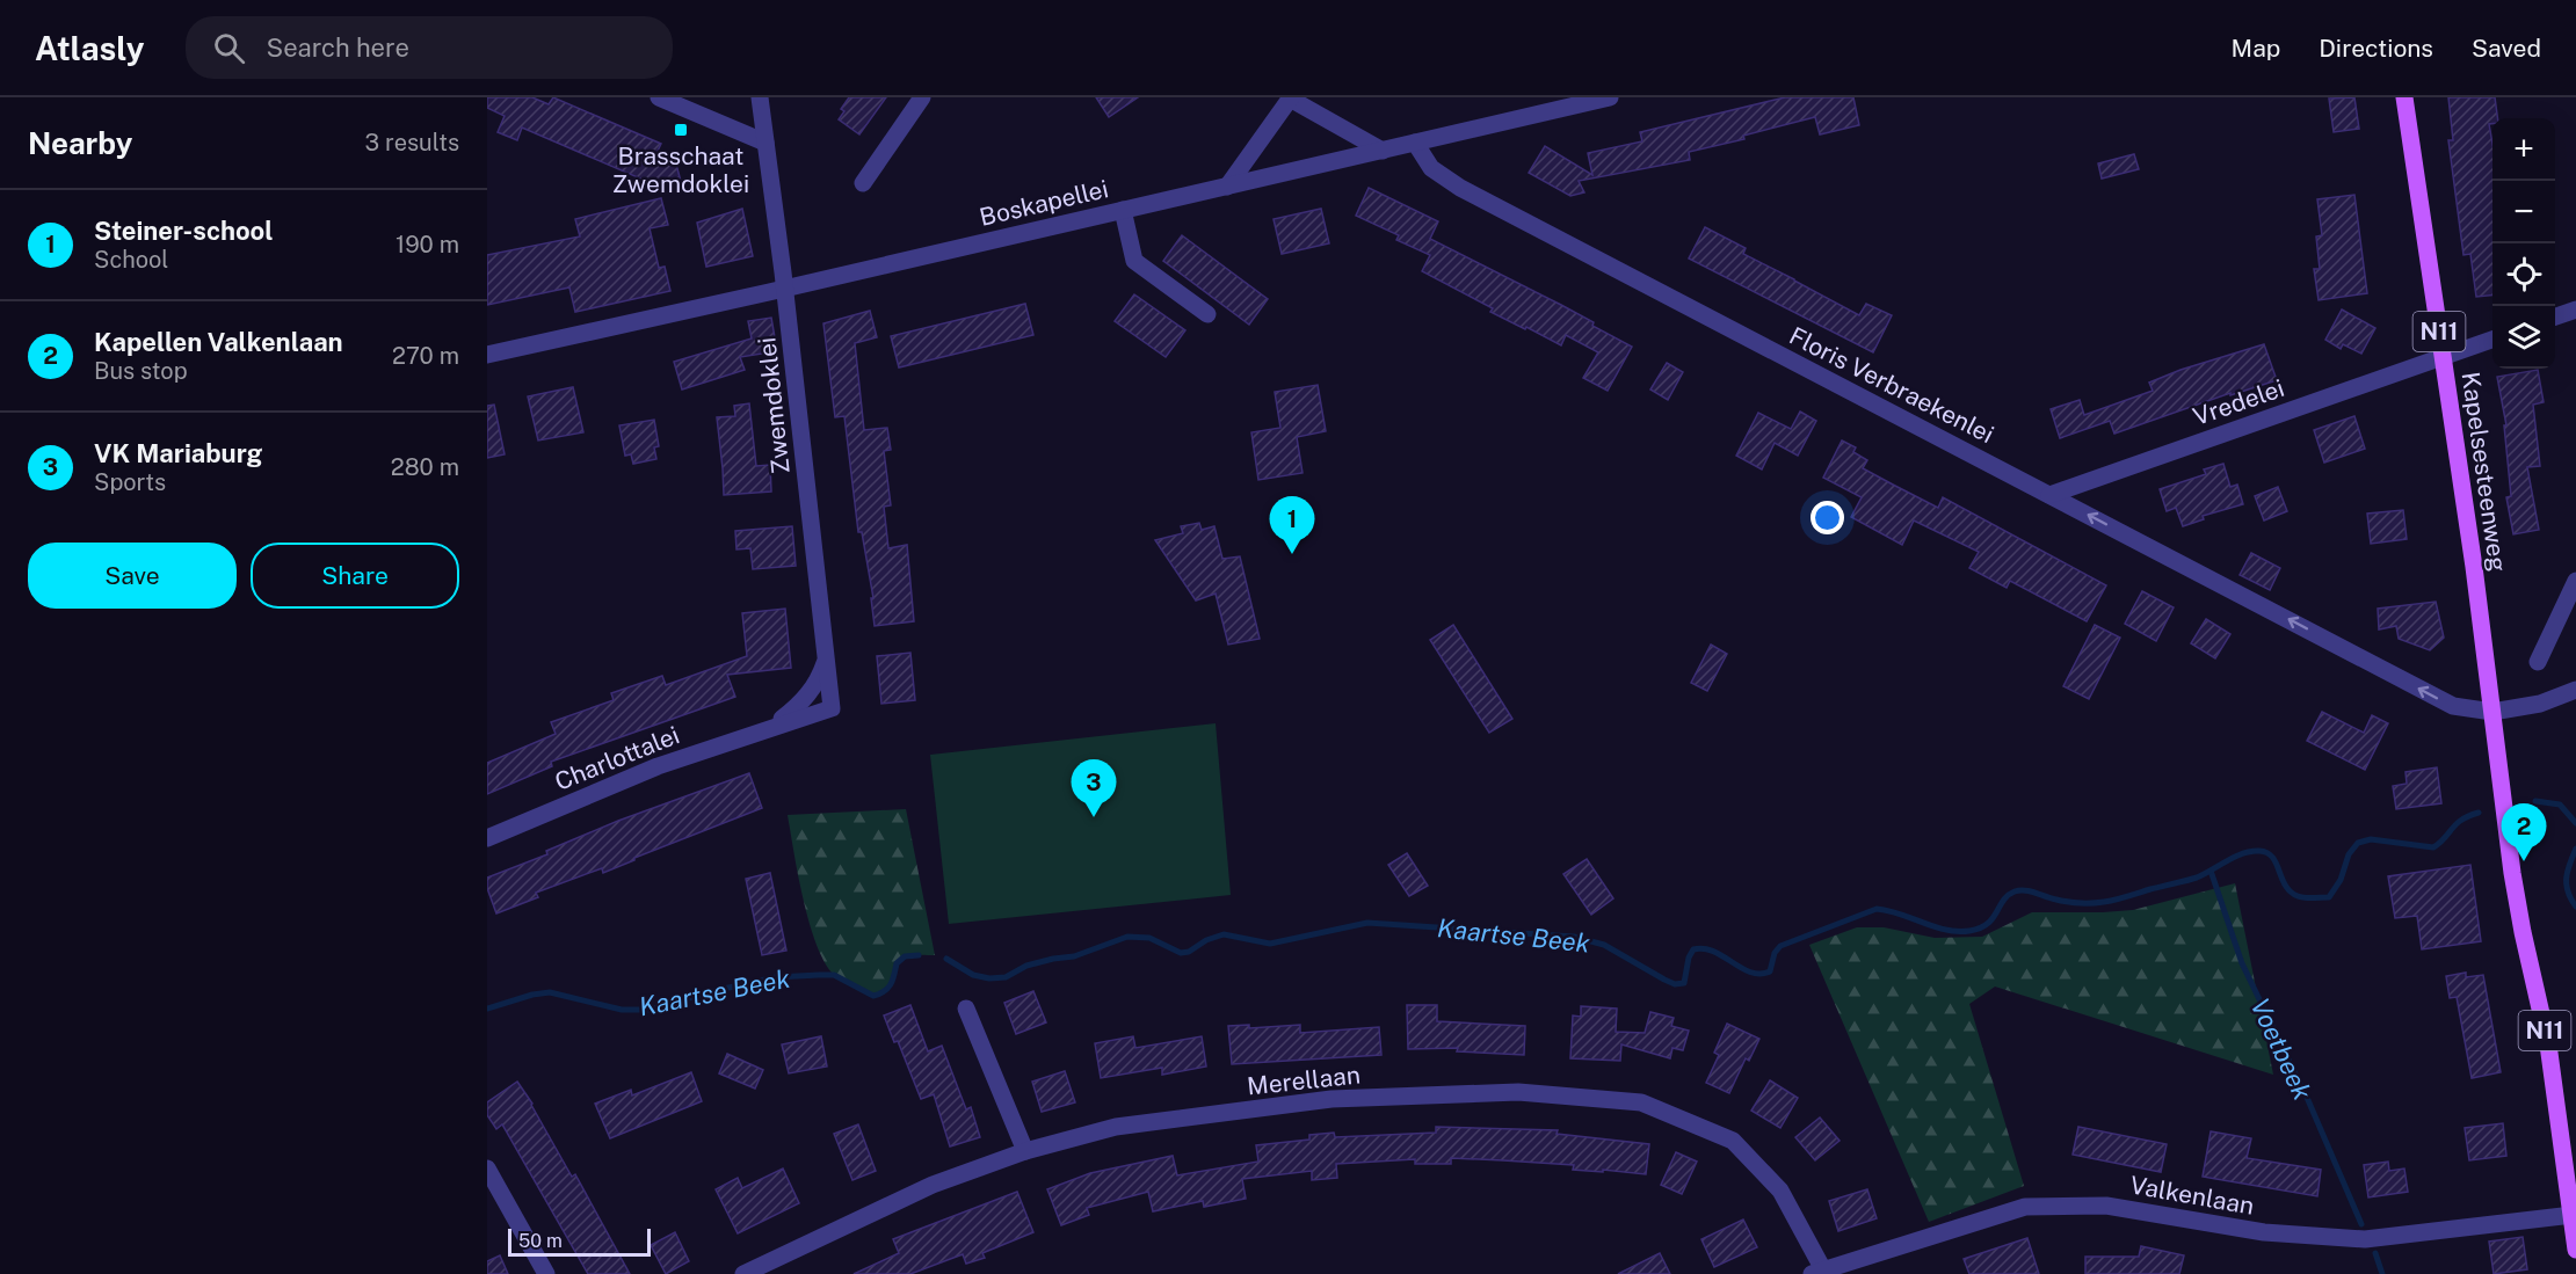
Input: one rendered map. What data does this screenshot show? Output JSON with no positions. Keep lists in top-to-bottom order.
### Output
{
  "streets": {
    "main road": ["N11", "Kapelsesteenweg"],
    "street": [
      "Boskapellei",
      "Floris Verbraekenlei",
      "Vredelei",
      "Zwemdoklei",
      "Charlottalei",
      "Merellaan",
      "Valkenlaan"
    ]
  },
  "crossings": [
    ["Boskapellei", "Floris Verbraekenlei"],
    ["Boskapellei", "Zwemdoklei"],
    ["N11", "Kapelsesteenweg"],
    ["N11", "Valkenlaan"],
    ["Floris Verbraekenlei", "Vredelei"],
    ["Floris Verbraekenlei", "Kapelsesteenweg"],
    ["Vredelei", "Kapelsesteenweg"],
    ["Zwemdoklei", "Charlottalei"],
    ["Kapelsesteenweg", "Valkenlaan"],
    ["Merellaan", "Valkenlaan"]
  ],
  "one_way": ["Floris Verbraekenlei"],
  "water": ["Kaartse Beek", "Voetbeek"],
  "places": {
    "transit": ["Brasschaat Zwemdoklei"]
  },
  "scale_bar": "50 m",
  "page": {
    "header": "Atlasly",
    "search": "Search here",
    "nav": ["Map", "Directions", "Saved"],
    "heading": ["Nearby", "3 results"],
    "map_buttons": ["+", "−"],
    "list": [
      {
        "mark": "1",
        "name": "Steiner-school",
        "note": "School",
        "value": "190 m"
      },
      {
        "mark": "2",
        "name": "Kapellen Valkenlaan",
        "note": "Bus stop",
        "value": "270 m"
      },
      {
        "mark": "3",
        "name": "VK Mariaburg",
        "note": "Sports",
        "value": "280 m"
      }
    ],
    "pins": ["1", "3", "2"],
    "buttons": ["Save", "Share"],
    "scale": "50 m"
  }
}
